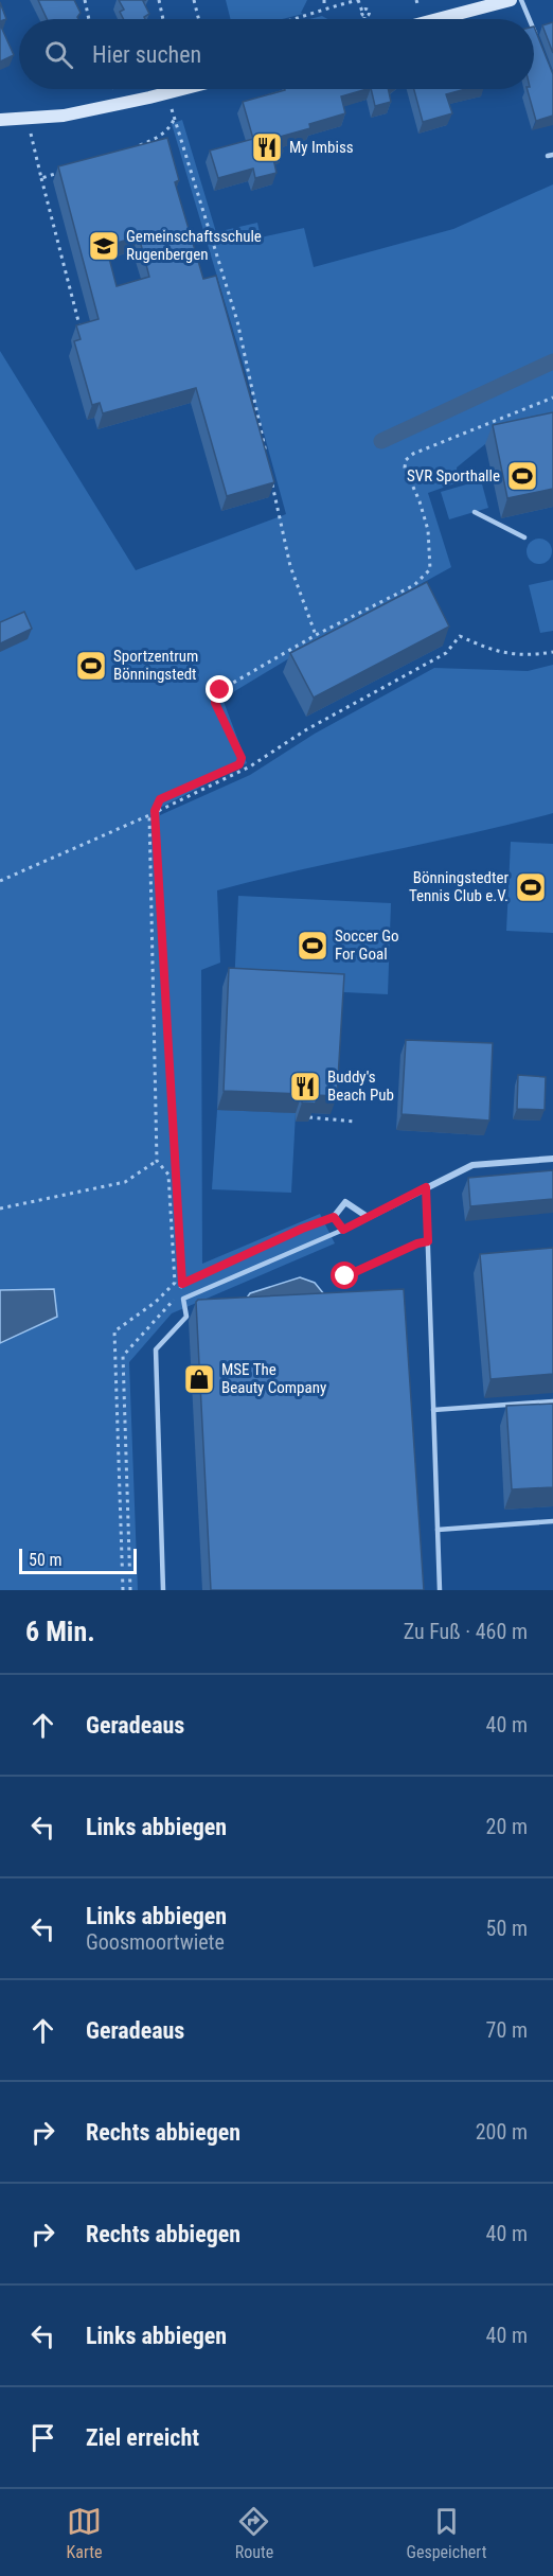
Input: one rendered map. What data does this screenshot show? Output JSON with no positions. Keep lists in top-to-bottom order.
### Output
{
  "places": {
    "restaurant": ["My Imbiss", "Buddy's Beach Pub"],
    "school or university": ["Gemeinschaftsschule Rugenbergen"],
    "sports": [
      "SVR Sporthalle",
      "Sportzentrum Bönningstedt",
      "Bönningstedter Tennis Club e.V.",
      "Soccer Go For Goal"
    ],
    "shop": ["MSE The Beauty Company"]
  },
  "scale_bar": "50 m",
  "page": {
    "search": "Hier suchen",
    "scale": "50 m",
    "heading": ["6 Min.", "Zu Fuß · 460 m"],
    "list": [
      ["Geradeaus", "40 m"],
      ["Links abbiegen", "20 m"],
      ["Links abbiegen", "Goosmoortwiete", "50 m"],
      ["Geradeaus", "70 m"],
      ["Rechts abbiegen", "200 m"],
      ["Rechts abbiegen", "40 m"],
      ["Links abbiegen", "40 m"],
      "Ziel erreicht"
    ],
    "nav": ["Karte", "Route", "Gespeichert"]
  }
}
